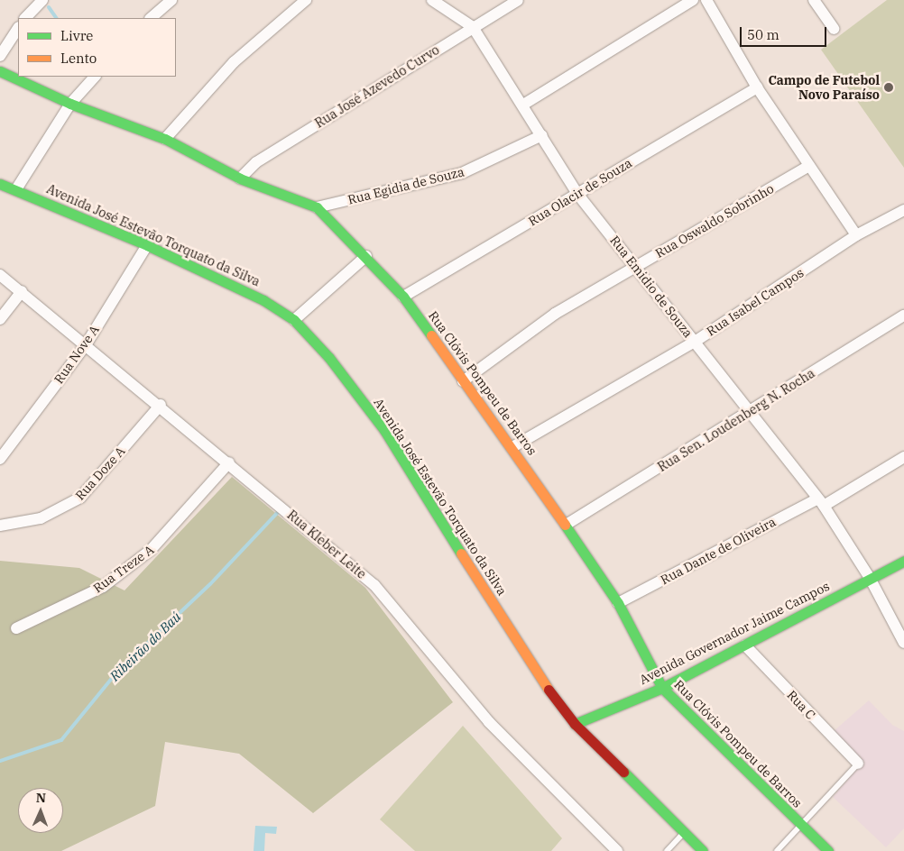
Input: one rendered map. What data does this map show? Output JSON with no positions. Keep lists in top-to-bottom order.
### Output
{
  "streets": {
    "street": [
      "Rua José Azevedo Curvo",
      "Rua Egidia de Souza",
      "Rua Olacir de Souza",
      "Rua Oswaldo Sobrinho",
      "Avenida José Estevão Torquato da Silva",
      "Rua Emidio de Souza",
      "Rua Isabel Campos",
      "Rua Nove A",
      "Rua Clóvis Pompeu de Barros",
      "Rua Sen. Loudenberg N. Rocha",
      "Rua Doze A",
      "Rua Kleber Leite",
      "Rua Dante de Oliveira",
      "Rua Treze A",
      "Avenida Governador Jaime Campos",
      "Rua C"
    ]
  },
  "crossings": [
    ["Rua José Azevedo Curvo", "Rua Emidio de Souza"],
    ["Rua José Azevedo Curvo", "Rua Clóvis Pompeu de Barros"],
    ["Rua Egidia de Souza", "Rua Emidio de Souza"],
    ["Rua Egidia de Souza", "Rua Clóvis Pompeu de Barros"],
    ["Rua Olacir de Souza", "Rua Emidio de Souza"],
    ["Rua Olacir de Souza", "Rua Clóvis Pompeu de Barros"],
    ["Rua Oswaldo Sobrinho", "Rua Emidio de Souza"],
    ["Rua Oswaldo Sobrinho", "Rua Clóvis Pompeu de Barros"],
    ["Avenida José Estevão Torquato da Silva", "Rua Nove A"],
    ["Avenida José Estevão Torquato da Silva", "Avenida Governador Jaime Campos"],
    ["Rua Emidio de Souza", "Rua Isabel Campos"],
    ["Rua Emidio de Souza", "Rua Sen. Loudenberg N. Rocha"],
    ["Rua Emidio de Souza", "Rua Dante de Oliveira"],
    ["Rua Emidio de Souza", "Avenida Governador Jaime Campos"],
    ["Rua Isabel Campos", "Rua Clóvis Pompeu de Barros"],
    ["Rua Nove A", "Rua Kleber Leite"],
    ["Rua Clóvis Pompeu de Barros", "Rua Sen. Loudenberg N. Rocha"],
    ["Rua Clóvis Pompeu de Barros", "Rua Dante de Oliveira"],
    ["Rua Clóvis Pompeu de Barros", "Avenida Governador Jaime Campos"],
    ["Rua Doze A", "Rua Kleber Leite"],
    ["Rua Kleber Leite", "Rua Treze A"],
    ["Avenida Governador Jaime Campos", "Rua C"]
  ],
  "water": ["Ribeirão do Baú"],
  "places": ["Campo de Futebol Novo Paraíso"],
  "legend": ["Livre", "Lento"],
  "scale_bar": "50 m",
  "north": "top"
}
